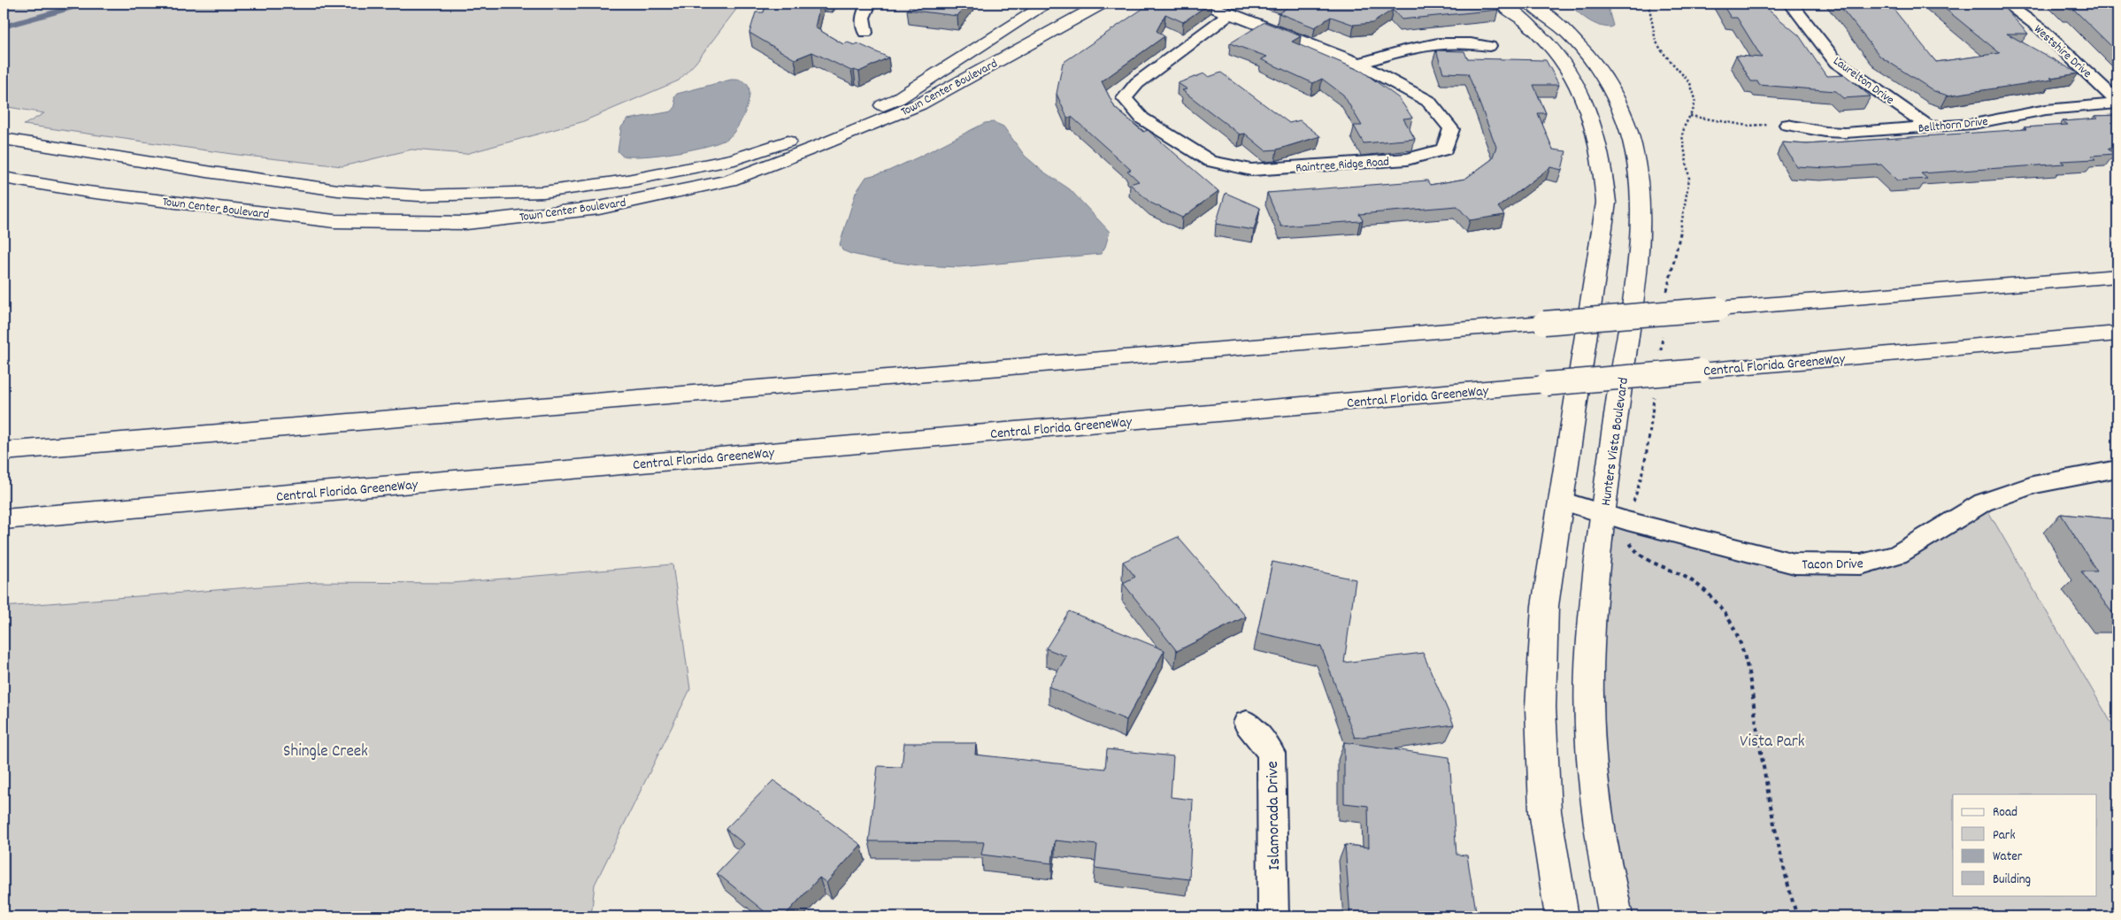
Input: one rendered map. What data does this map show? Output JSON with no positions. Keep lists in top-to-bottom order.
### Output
{
  "streets": {
    "main road": ["Town Center Boulevard", "Central Florida GreeneWay", "Hunters Vista Boulevard"],
    "street": [
      "Westshire Drive",
      "Laurelton Drive",
      "Bellthorn Drive",
      "Raintree Ridge Road",
      "Tacon Drive",
      "Islamorada Drive"
    ]
  },
  "crossings": [
    ["Westshire Drive", "Bellthorn Drive"],
    ["Laurelton Drive", "Bellthorn Drive"],
    ["Hunters Vista Boulevard", "Tacon Drive"]
  ],
  "parks": ["Vista Park", "Shingle Creek"],
  "legend": [
    "Road",
    "Park",
    "Water",
    "Building"
  ]
}
